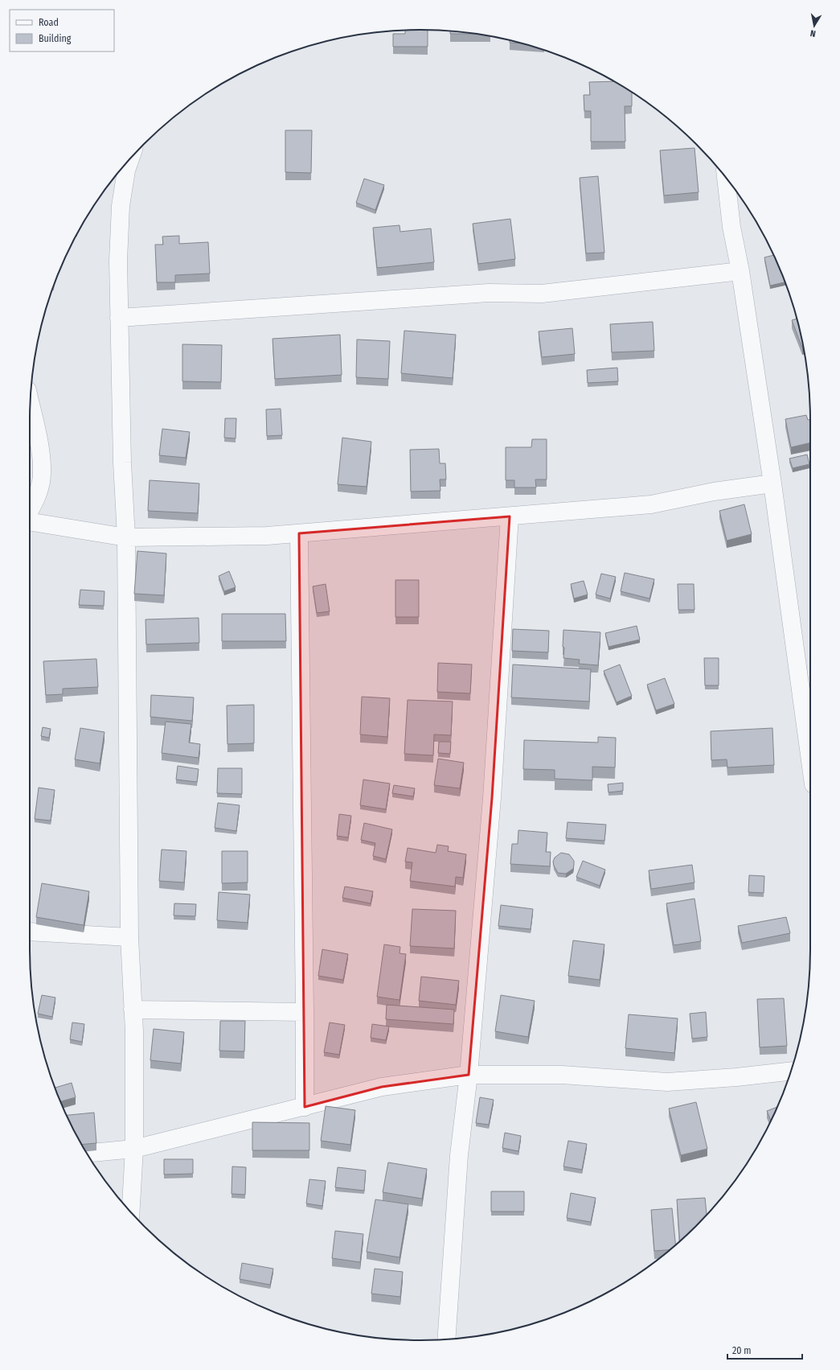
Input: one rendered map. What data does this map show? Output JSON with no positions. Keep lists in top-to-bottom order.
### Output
{
  "legend": ["Road", "Building"],
  "scale_bar": "20 m",
  "north": "bottom"
}
